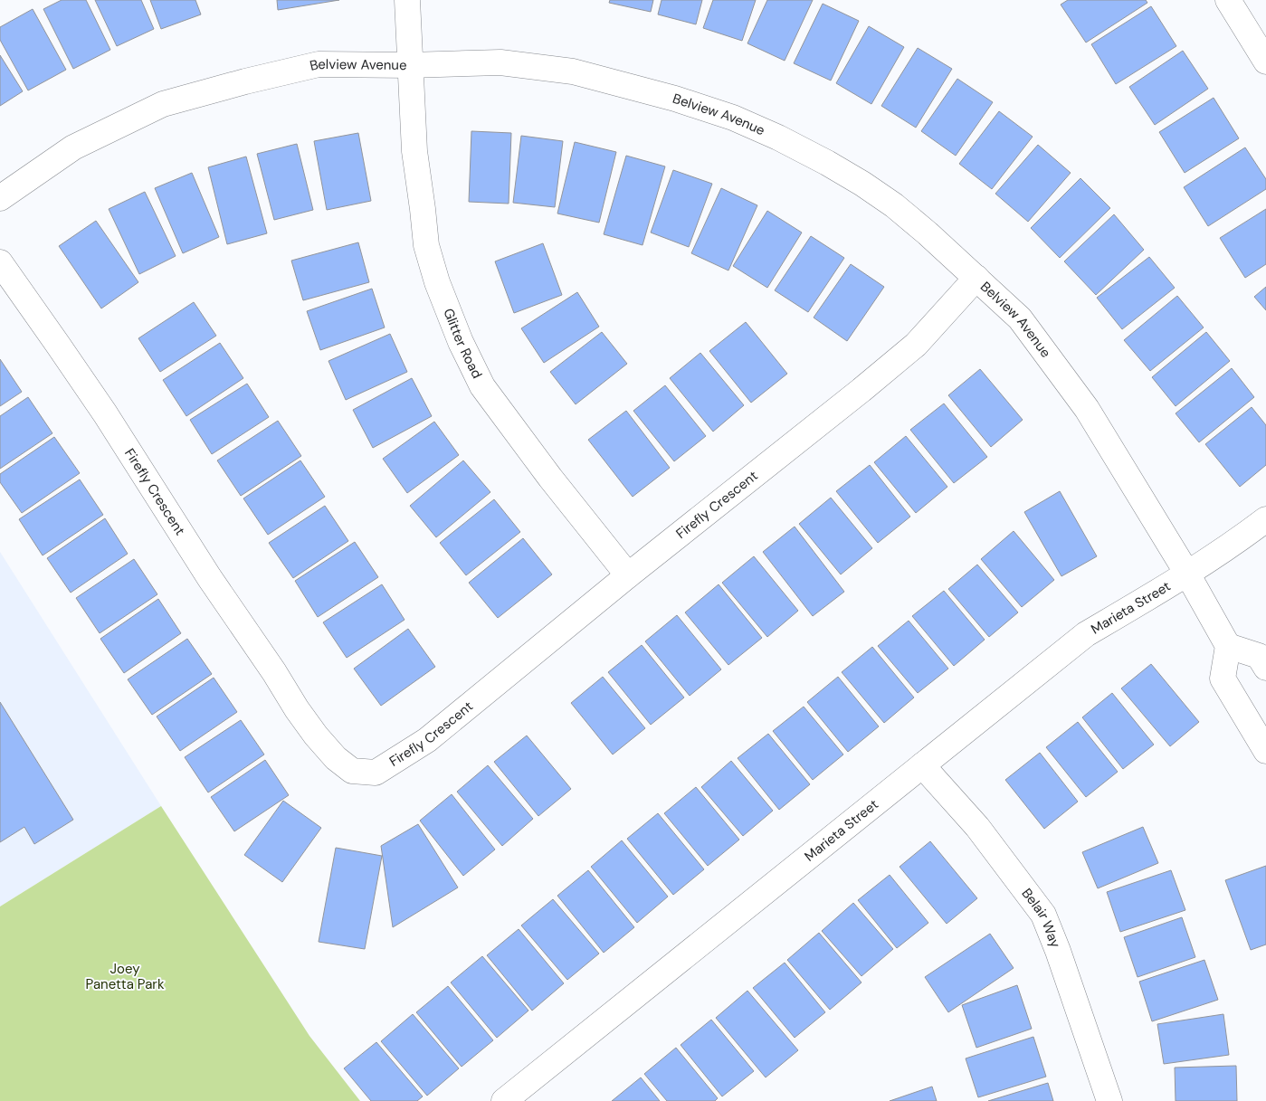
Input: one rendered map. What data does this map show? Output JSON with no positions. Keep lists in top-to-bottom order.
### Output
{
  "streets": {
    "street": [
      "Belview Avenue",
      "Glitter Road",
      "Firefly Crescent",
      "Marieta Street",
      "Belair Way"
    ]
  },
  "crossings": [
    ["Belview Avenue", "Glitter Road"],
    ["Belview Avenue", "Firefly Crescent"],
    ["Belview Avenue", "Marieta Street"],
    ["Glitter Road", "Firefly Crescent"],
    ["Marieta Street", "Belair Way"]
  ],
  "parks": ["Joey Panetta Park"]
}
